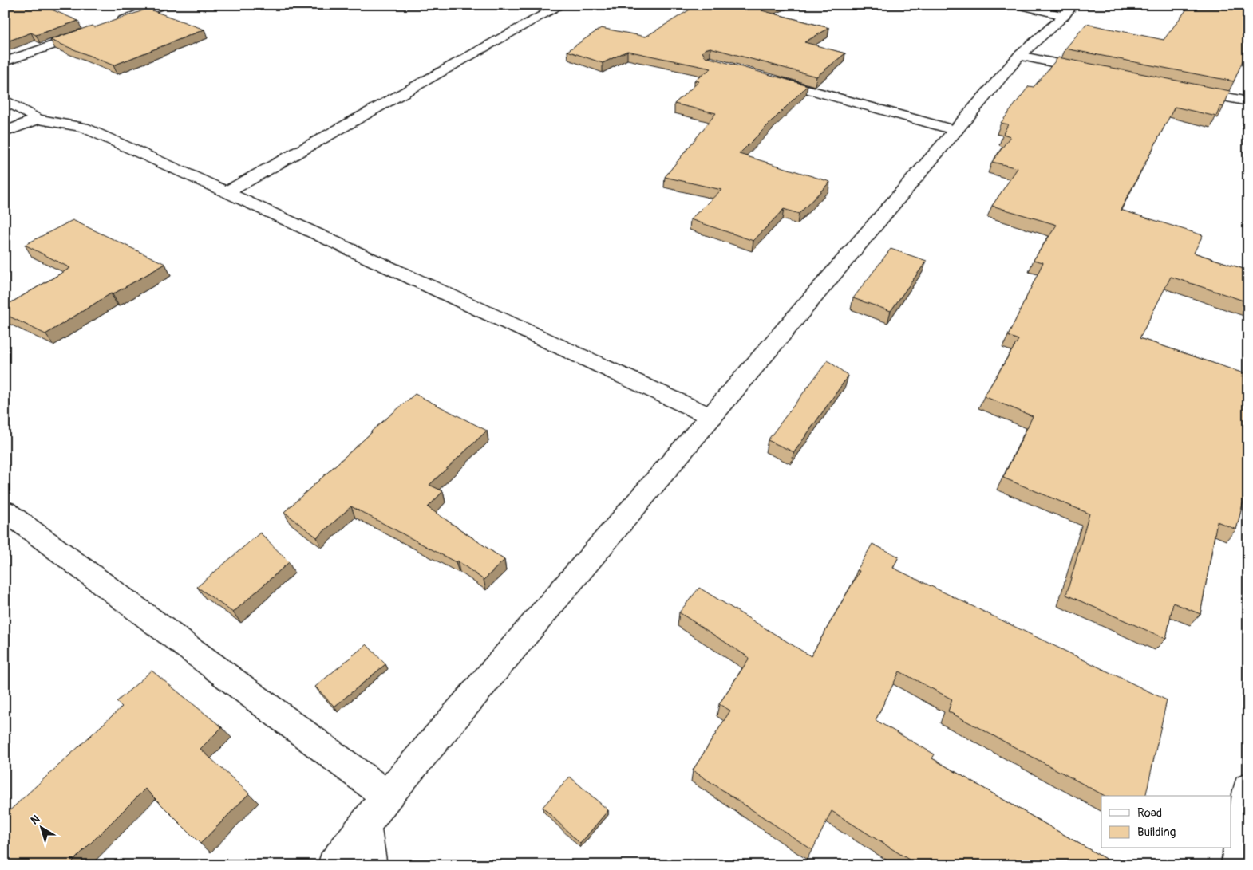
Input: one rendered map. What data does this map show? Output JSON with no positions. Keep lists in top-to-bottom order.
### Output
{
  "legend": ["Road", "Building"],
  "north": "top left"
}
